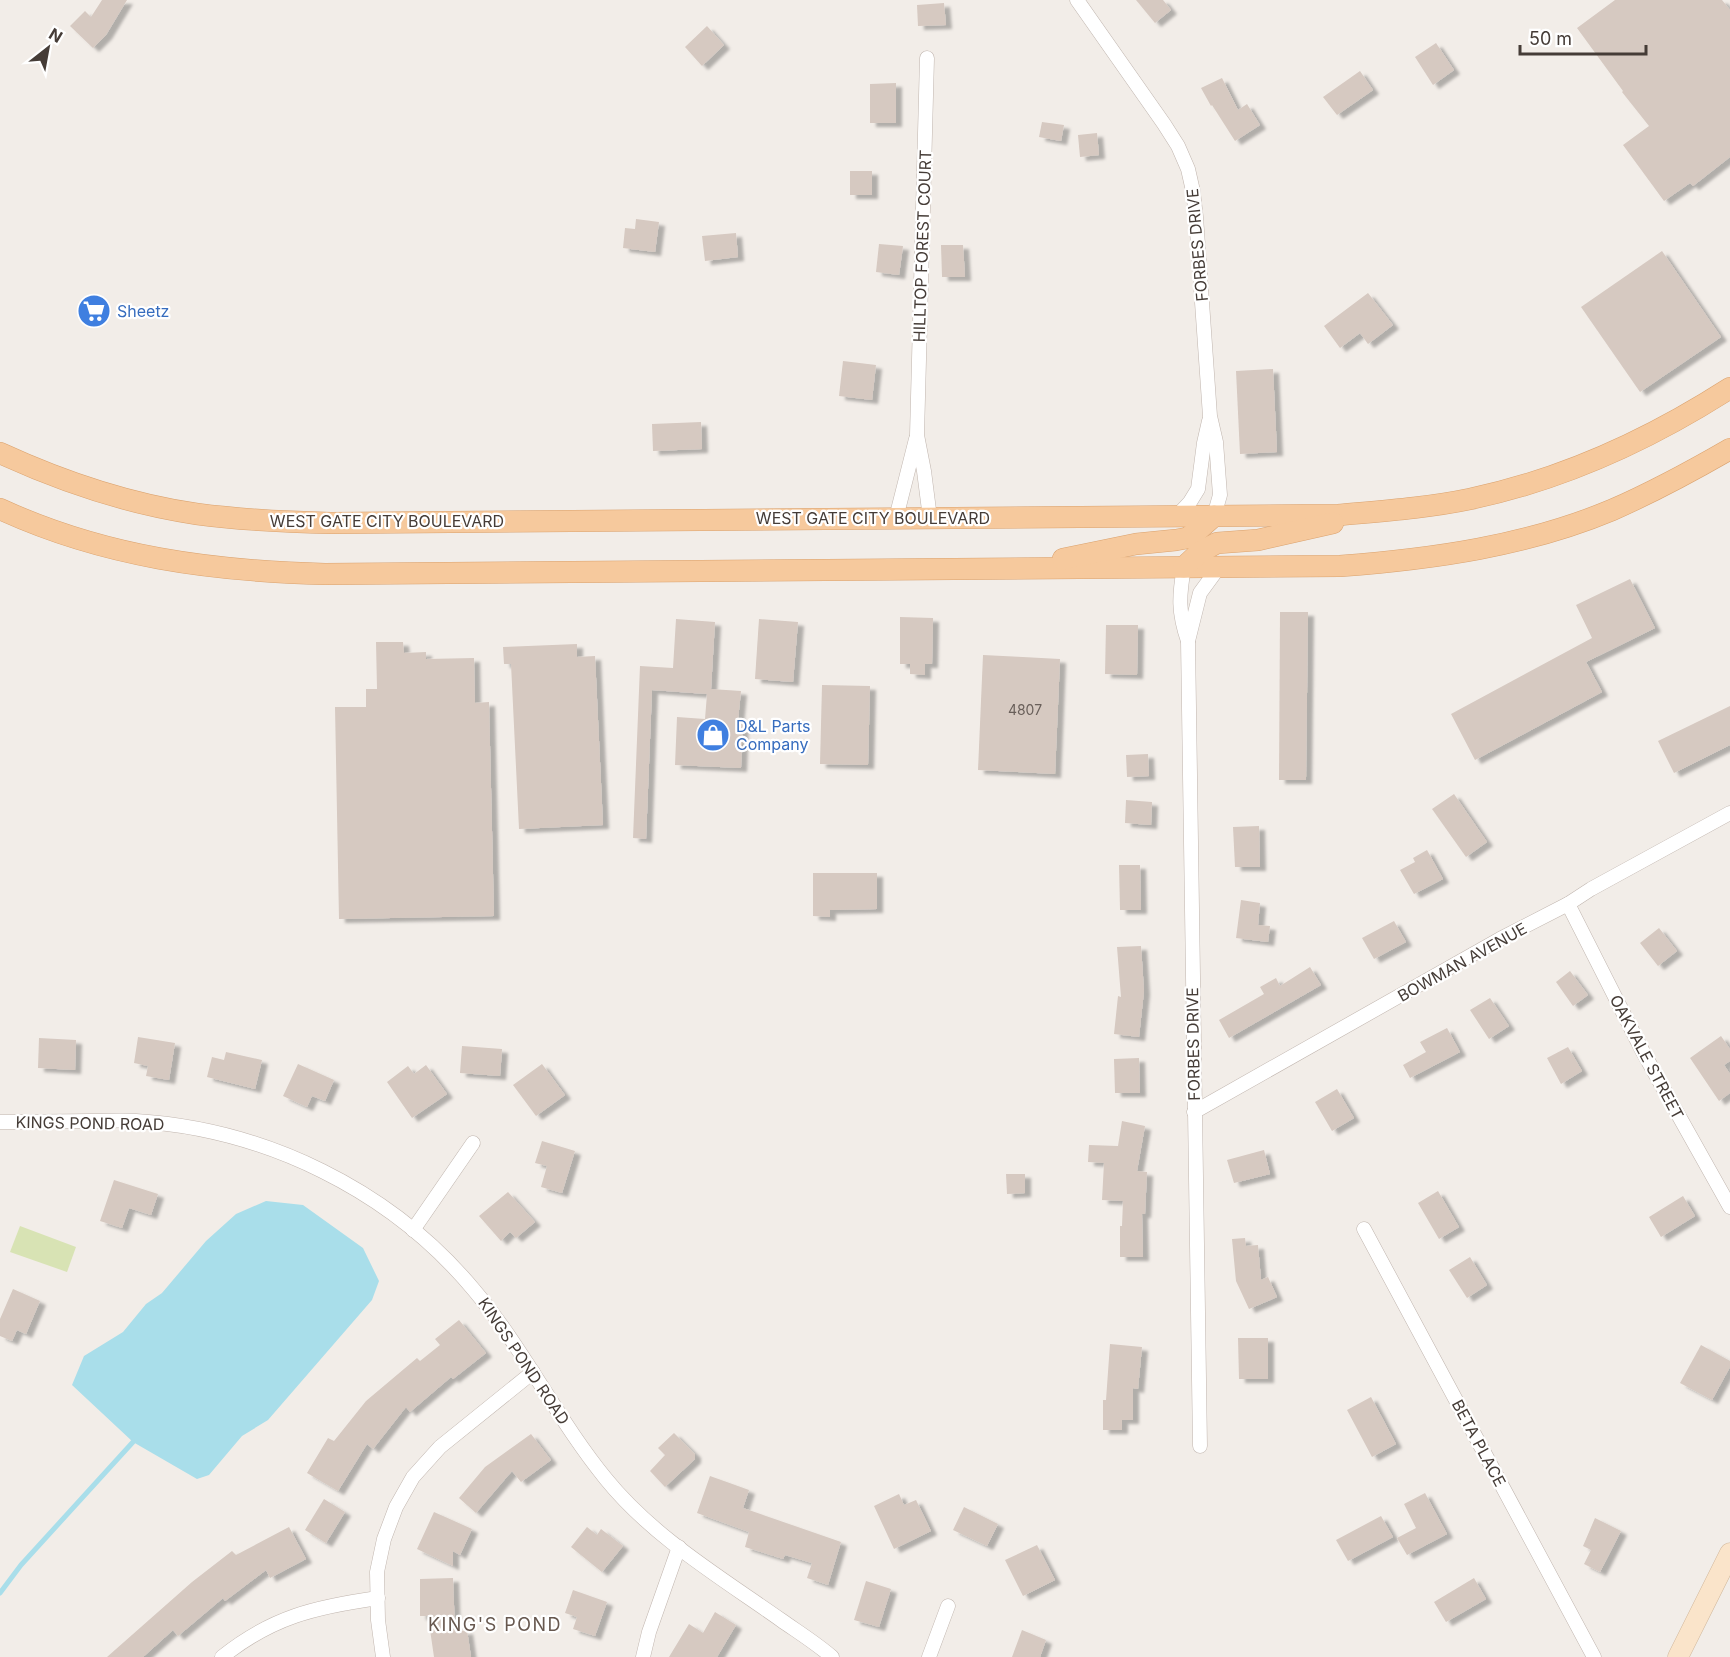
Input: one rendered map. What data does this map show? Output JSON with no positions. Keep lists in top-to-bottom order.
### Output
{
  "streets": {
    "main road": ["WEST GATE CITY BOULEVARD"],
    "street": [
      "FORBES DRIVE",
      "HILLTOP FOREST COURT",
      "BOWMAN AVENUE",
      "OAKVALE STREET",
      "KINGS POND ROAD",
      "BETA PLACE"
    ]
  },
  "crossings": [
    ["FORBES DRIVE", "WEST GATE CITY BOULEVARD"],
    ["FORBES DRIVE", "BOWMAN AVENUE"],
    ["HILLTOP FOREST COURT", "WEST GATE CITY BOULEVARD"],
    ["BOWMAN AVENUE", "OAKVALE STREET"]
  ],
  "districts": ["KING'S POND"],
  "places": {
    "supermarket": ["Sheetz"],
    "shop": ["D&L Parts Company"]
  },
  "house_numbers": ["4807"],
  "scale_bar": "50 m",
  "north": "top right"
}
